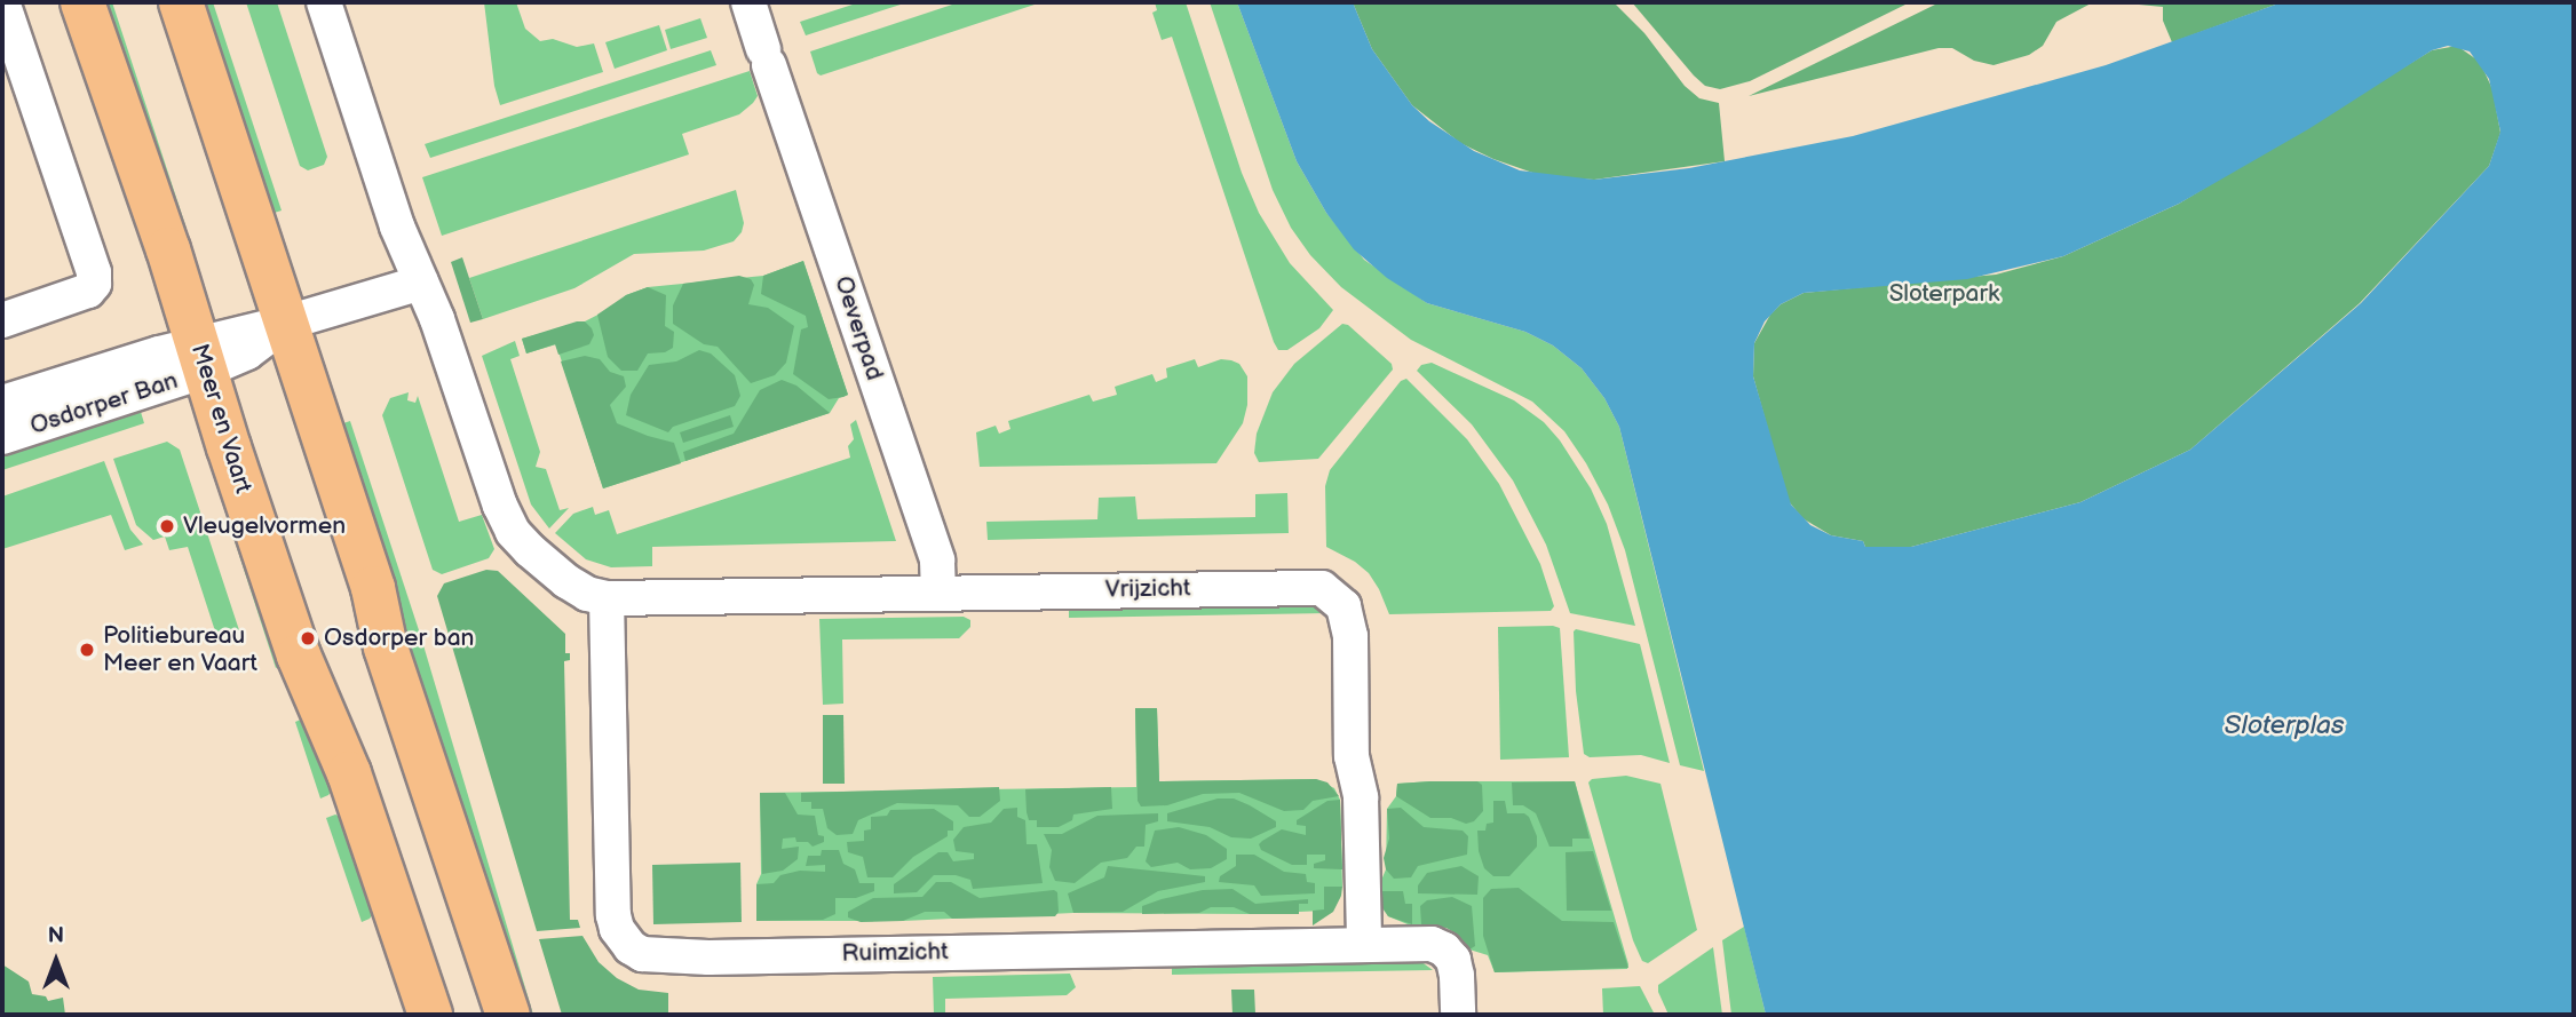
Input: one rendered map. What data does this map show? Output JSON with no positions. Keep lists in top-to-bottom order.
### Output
{
  "streets": {
    "main road": ["Meer en Vaart"],
    "street": [
      "Oeverpad",
      "Osdorper Ban",
      "Vrijzicht",
      "Ruimzicht"
    ]
  },
  "crossings": [
    ["Oeverpad", "Vrijzicht"],
    ["Osdorper Ban", "Meer en Vaart"],
    ["Vrijzicht", "Ruimzicht"]
  ],
  "water": ["Sloterplas"],
  "parks": ["Sloterpark"],
  "places": ["Vleugelvormen", "Osdorper ban", "Politiebureau Meer en Vaart"],
  "north": "top"
}
